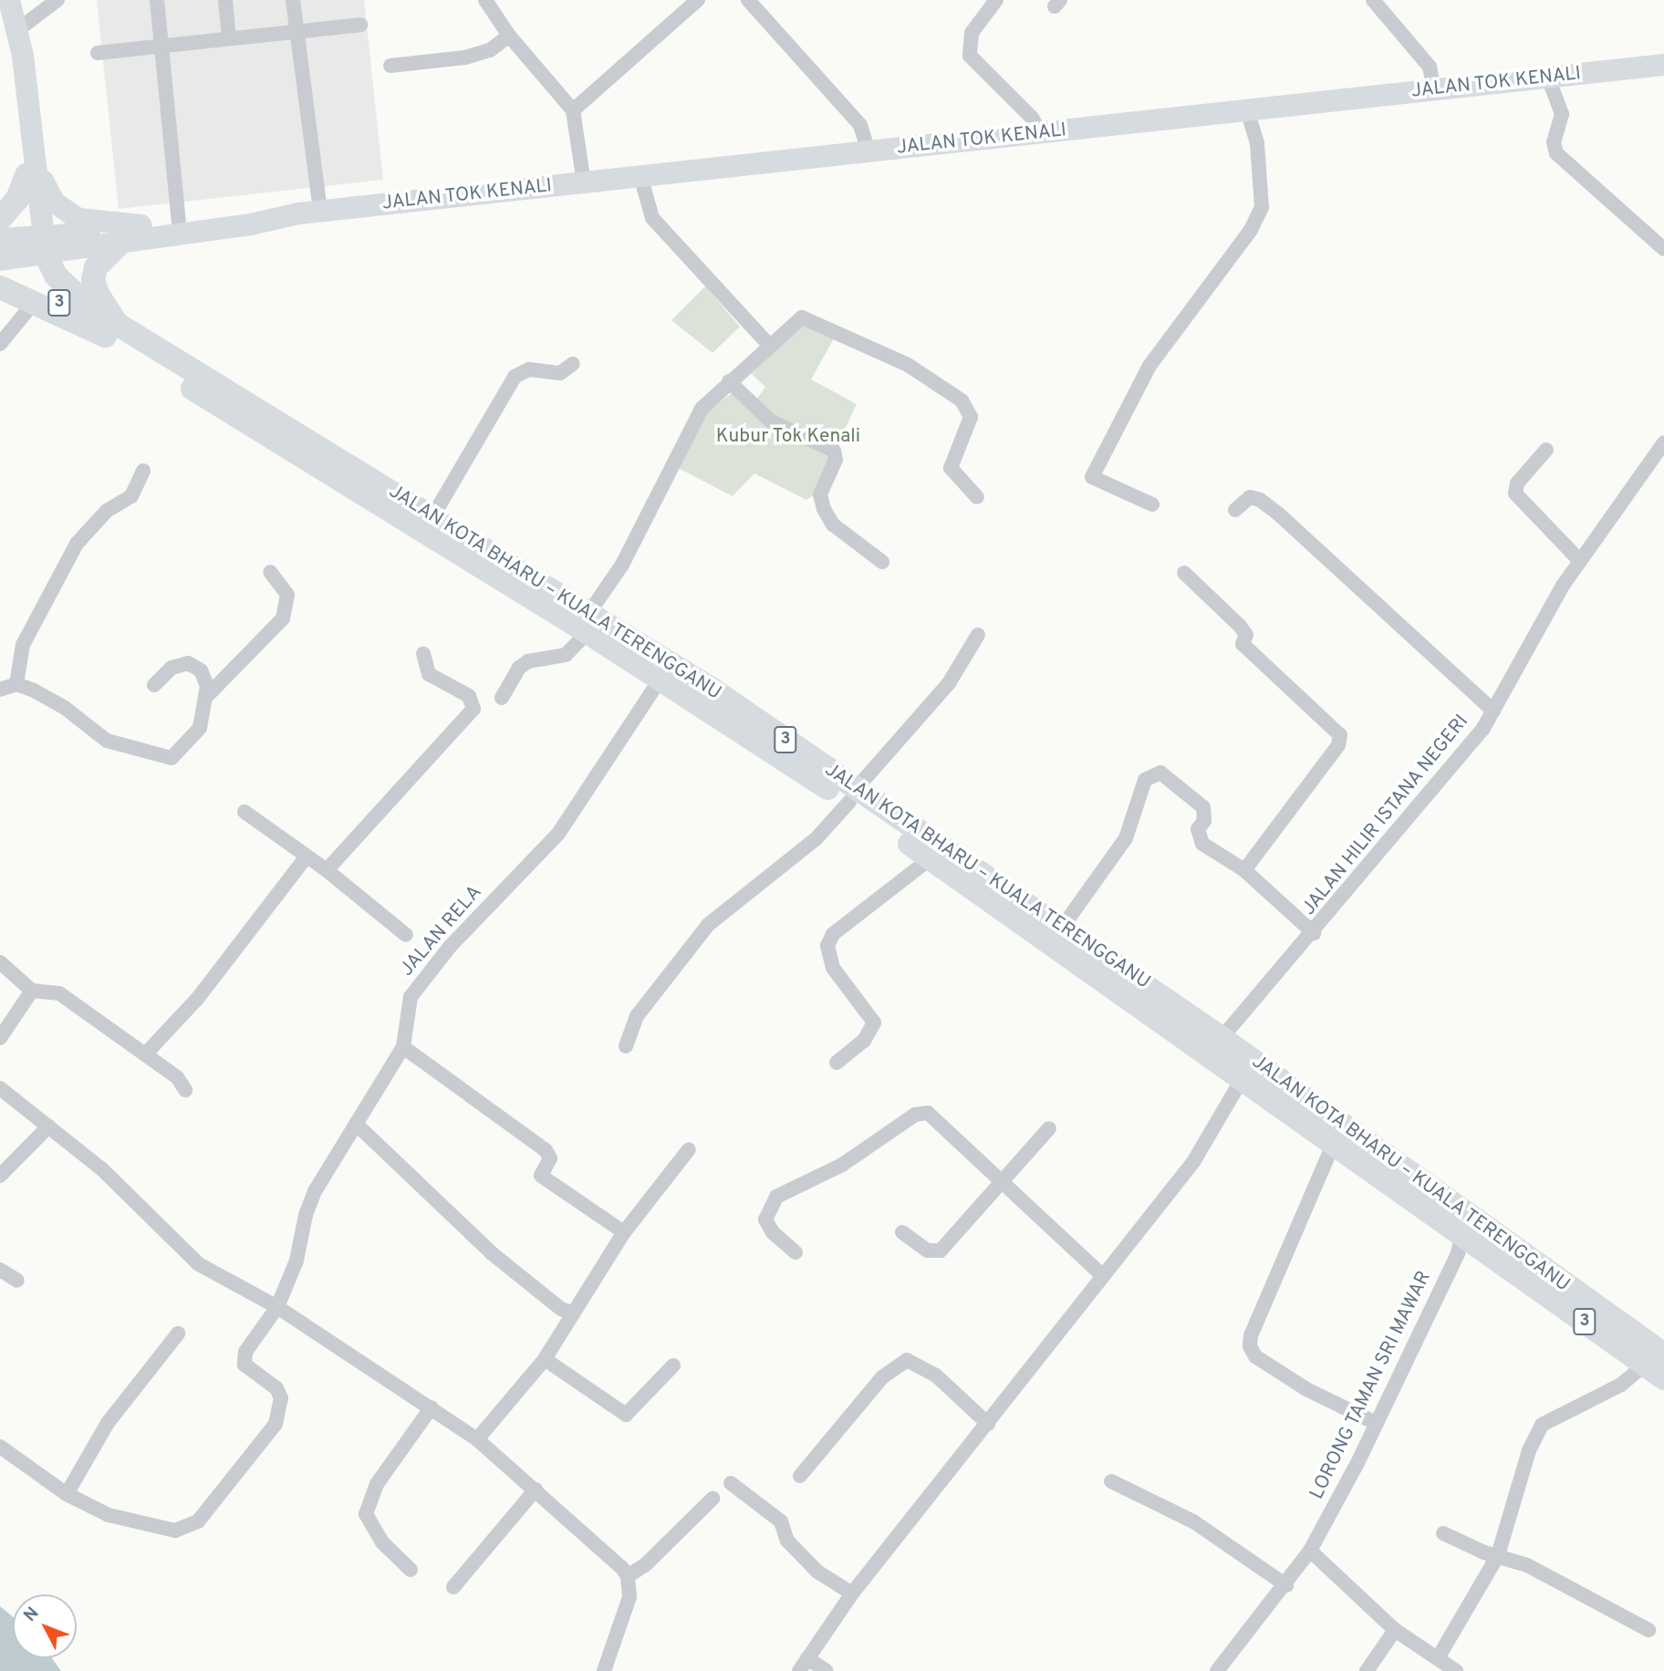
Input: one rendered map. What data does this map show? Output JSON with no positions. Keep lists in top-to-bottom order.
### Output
{
  "streets": {
    "highway": ["3", "JALAN KOTA BHARU – KUALA TERENGGANU"],
    "main road": ["JALAN TOK KENALI"],
    "street": ["JALAN HILIR ISTANA NEGERI", "JALAN RELA", "LORONG TAMAN SRI MAWAR"]
  },
  "crossings": [
    ["JALAN TOK KENALI", "JALAN KOTA BHARU – KUALA TERENGGANU"],
    ["JALAN KOTA BHARU – KUALA TERENGGANU", "JALAN HILIR ISTANA NEGERI"],
    ["JALAN KOTA BHARU – KUALA TERENGGANU", "JALAN RELA"],
    ["JALAN KOTA BHARU – KUALA TERENGGANU", "LORONG TAMAN SRI MAWAR"]
  ],
  "parks": ["Kubur Tok Kenali"],
  "north": "top left"
}
